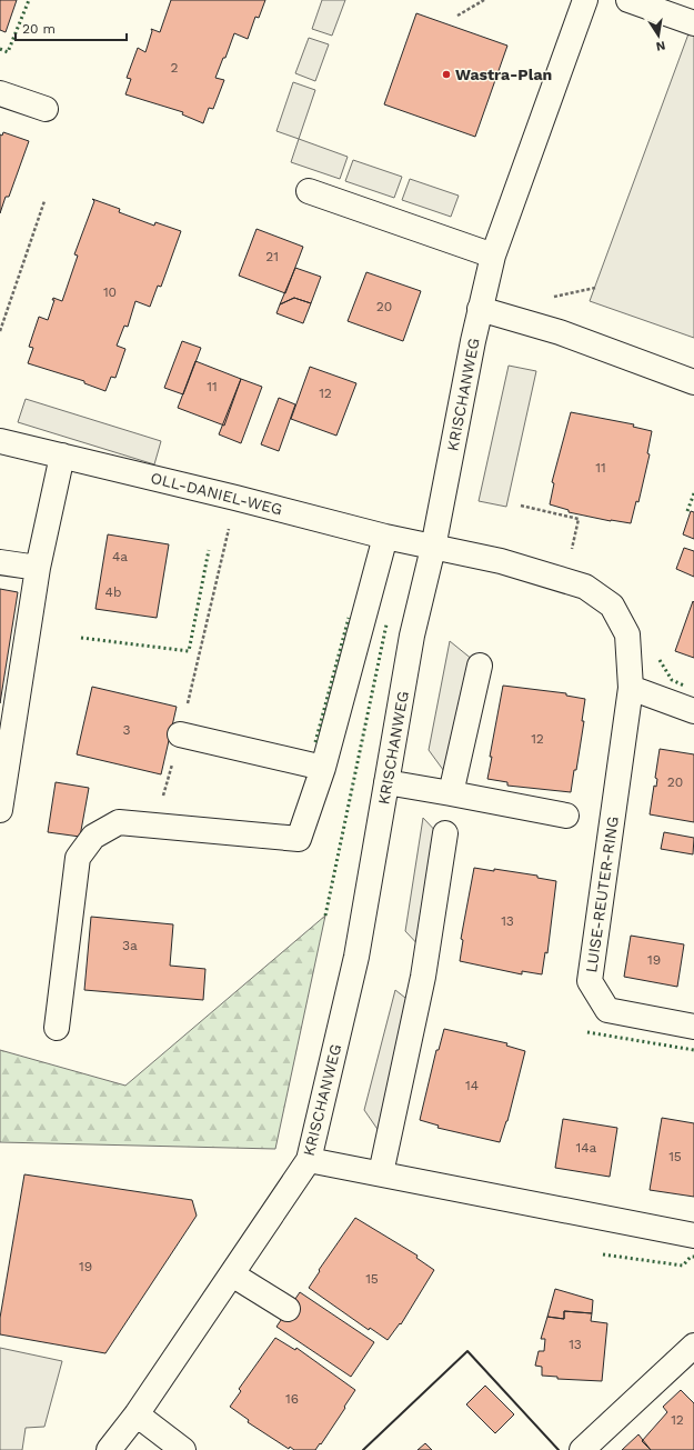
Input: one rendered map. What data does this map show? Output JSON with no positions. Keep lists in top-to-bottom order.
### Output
{
  "streets": {
    "street": ["KRISCHANWEG", "OLL-DANIEL-WEG", "LUISE-REUTER-RING"]
  },
  "crossings": [
    ["KRISCHANWEG", "OLL-DANIEL-WEG"],
    ["KRISCHANWEG", "LUISE-REUTER-RING"],
    ["OLL-DANIEL-WEG", "LUISE-REUTER-RING"]
  ],
  "places": ["Wastra-Plan"],
  "house_numbers": [
    "2",
    "21",
    "10",
    "20",
    "11",
    "12",
    "11",
    "4a",
    "4b",
    "3",
    "12",
    "20",
    "13",
    "3a",
    "19",
    "14",
    "14a",
    "15",
    "19",
    "15",
    "13",
    "16",
    "12"
  ],
  "scale_bar": "20 m",
  "north": "bottom"
}
